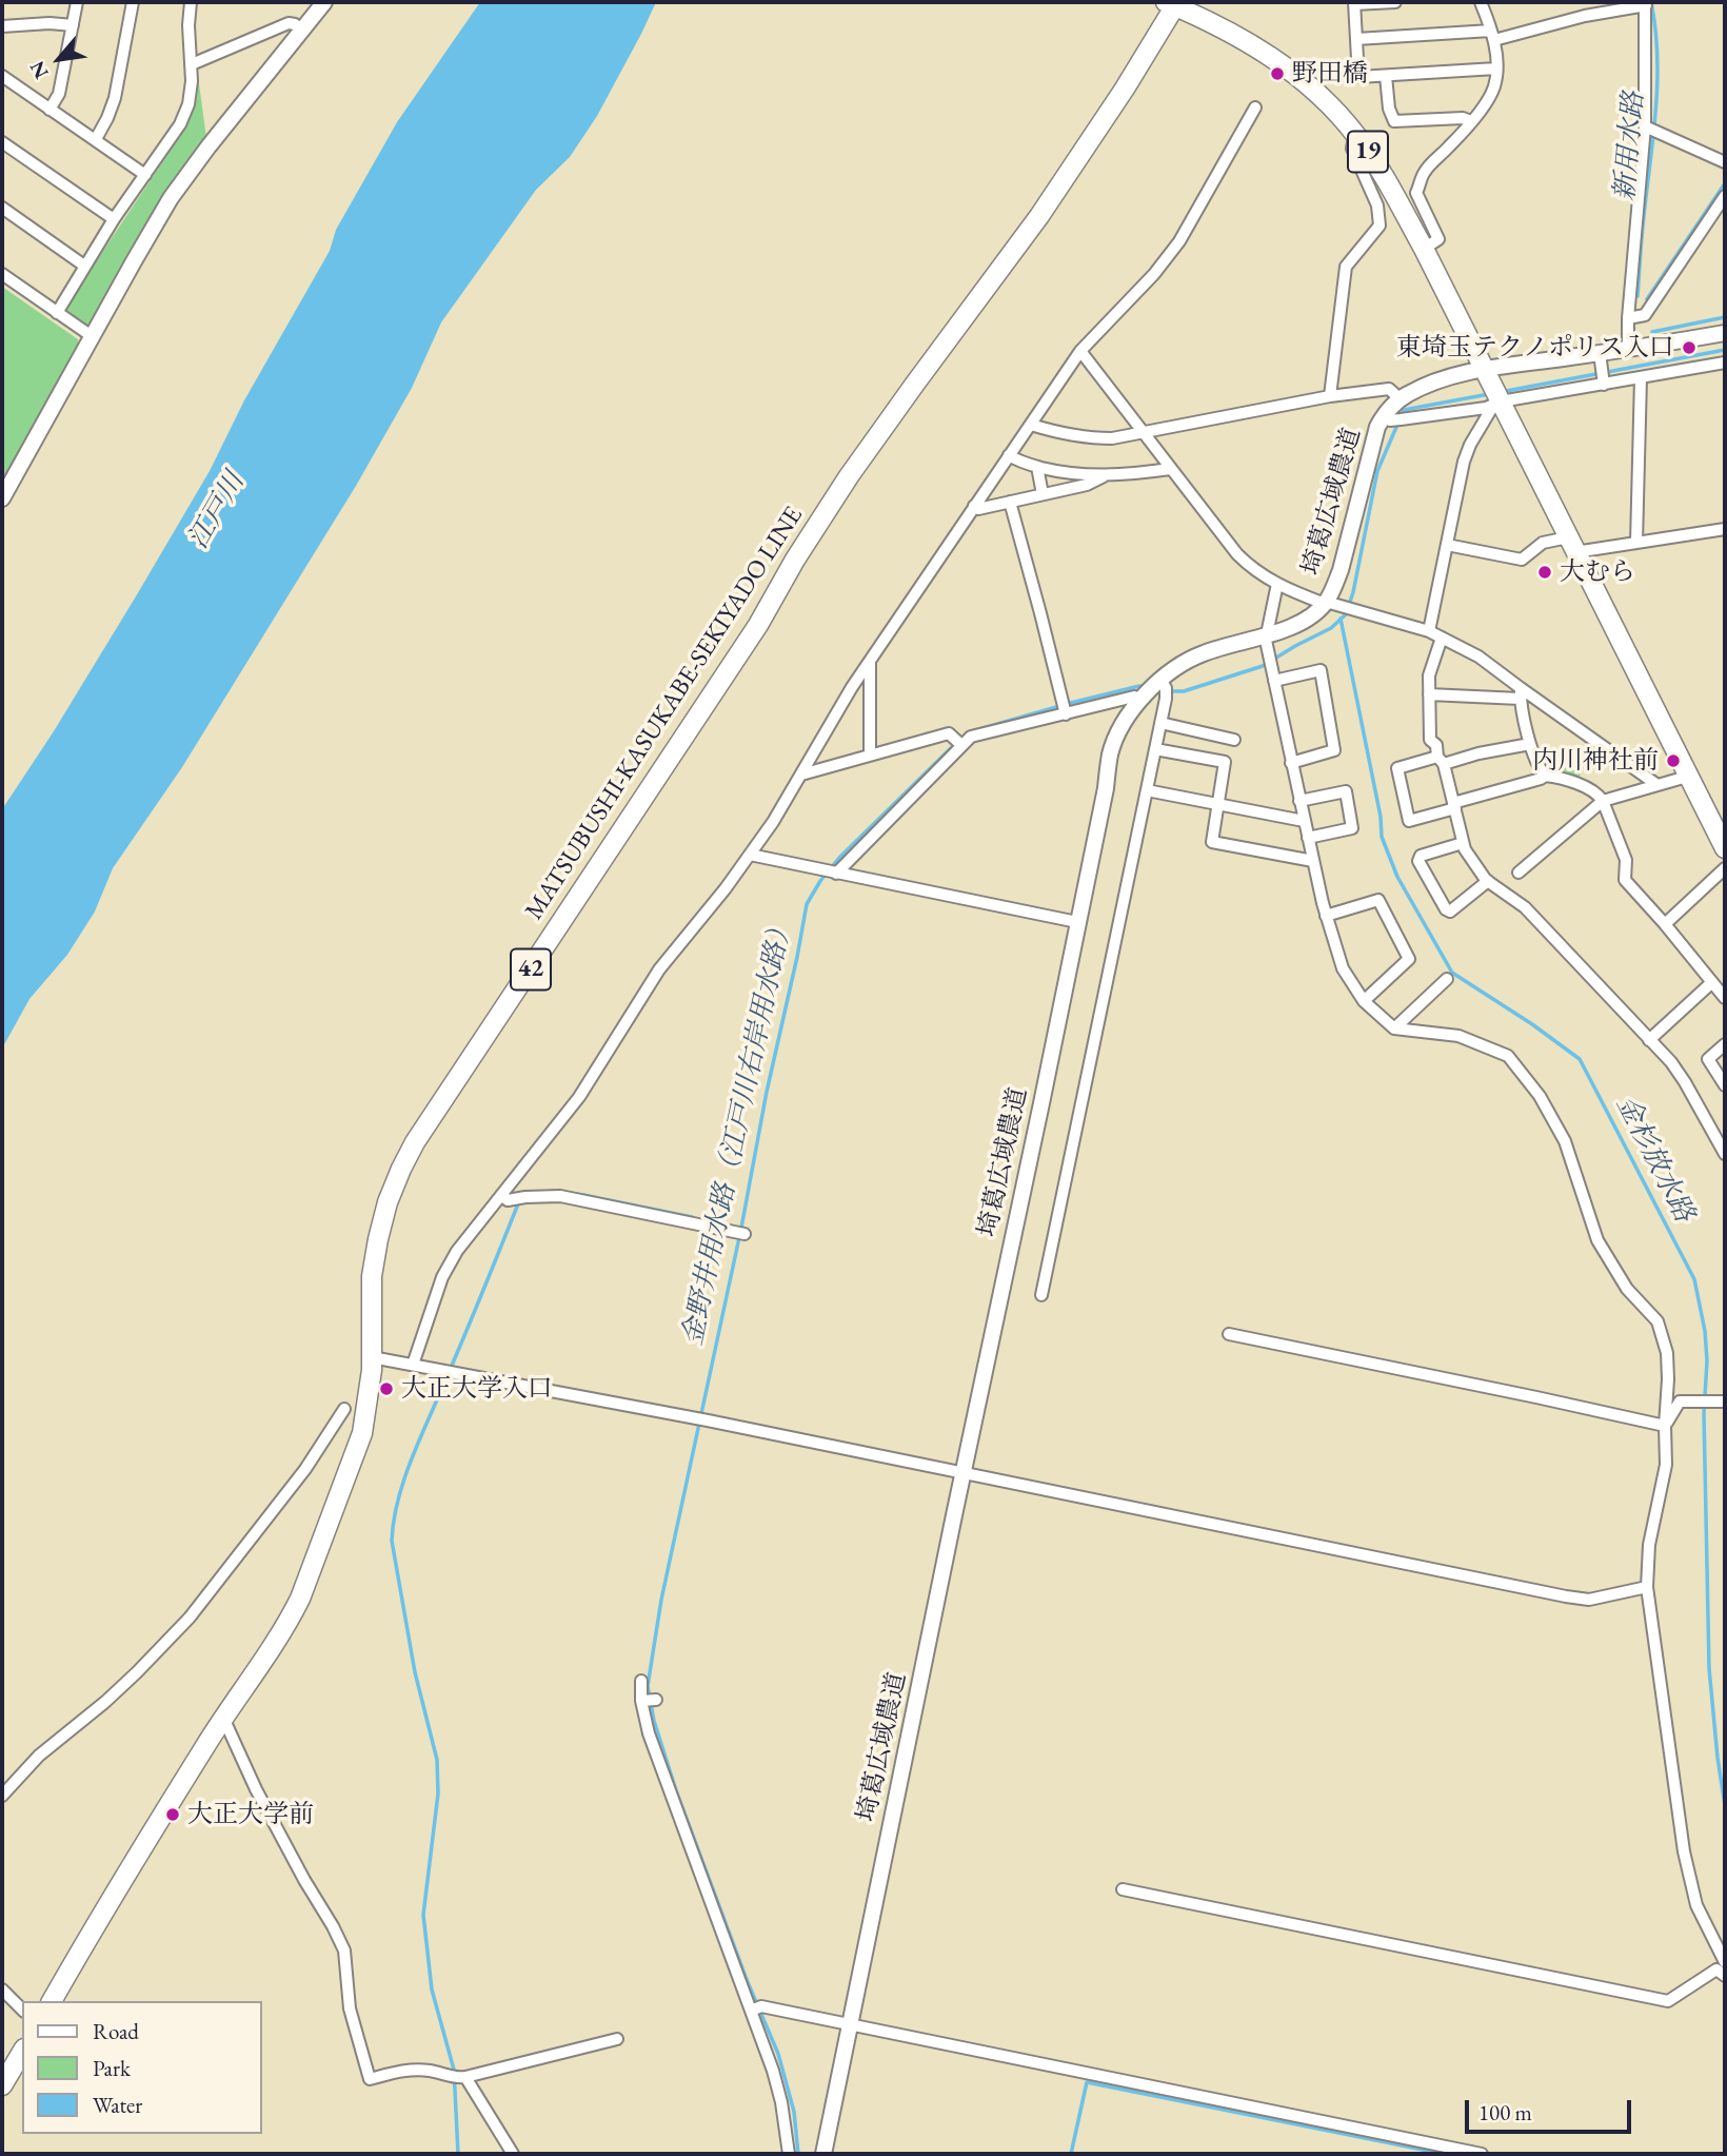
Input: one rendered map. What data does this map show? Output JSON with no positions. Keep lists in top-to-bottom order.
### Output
{
  "streets": {
    "main road": ["19", "MATSUBUSHI-KASUKABE-SEKIYADO LINE", "42"],
    "street": ["埼葛広域農道"]
  },
  "crossings": [
    ["19", "埼葛広域農道"],
    ["19", "MATSUBUSHI-KASUKABE-SEKIYADO LINE"]
  ],
  "water": [
    "新用水路",
    "江戸川",
    "金野井用水路（江戸川右岸用水路）",
    "金杉放水路"
  ],
  "places": [
    "野田橋",
    "東埼玉テクノポリス入口",
    "大むら",
    "内川神社前",
    "大正大学入口",
    "大正大学前"
  ],
  "legend": ["Road", "Park", "Water"],
  "scale_bar": "100 m",
  "north": "bottom left"
}
